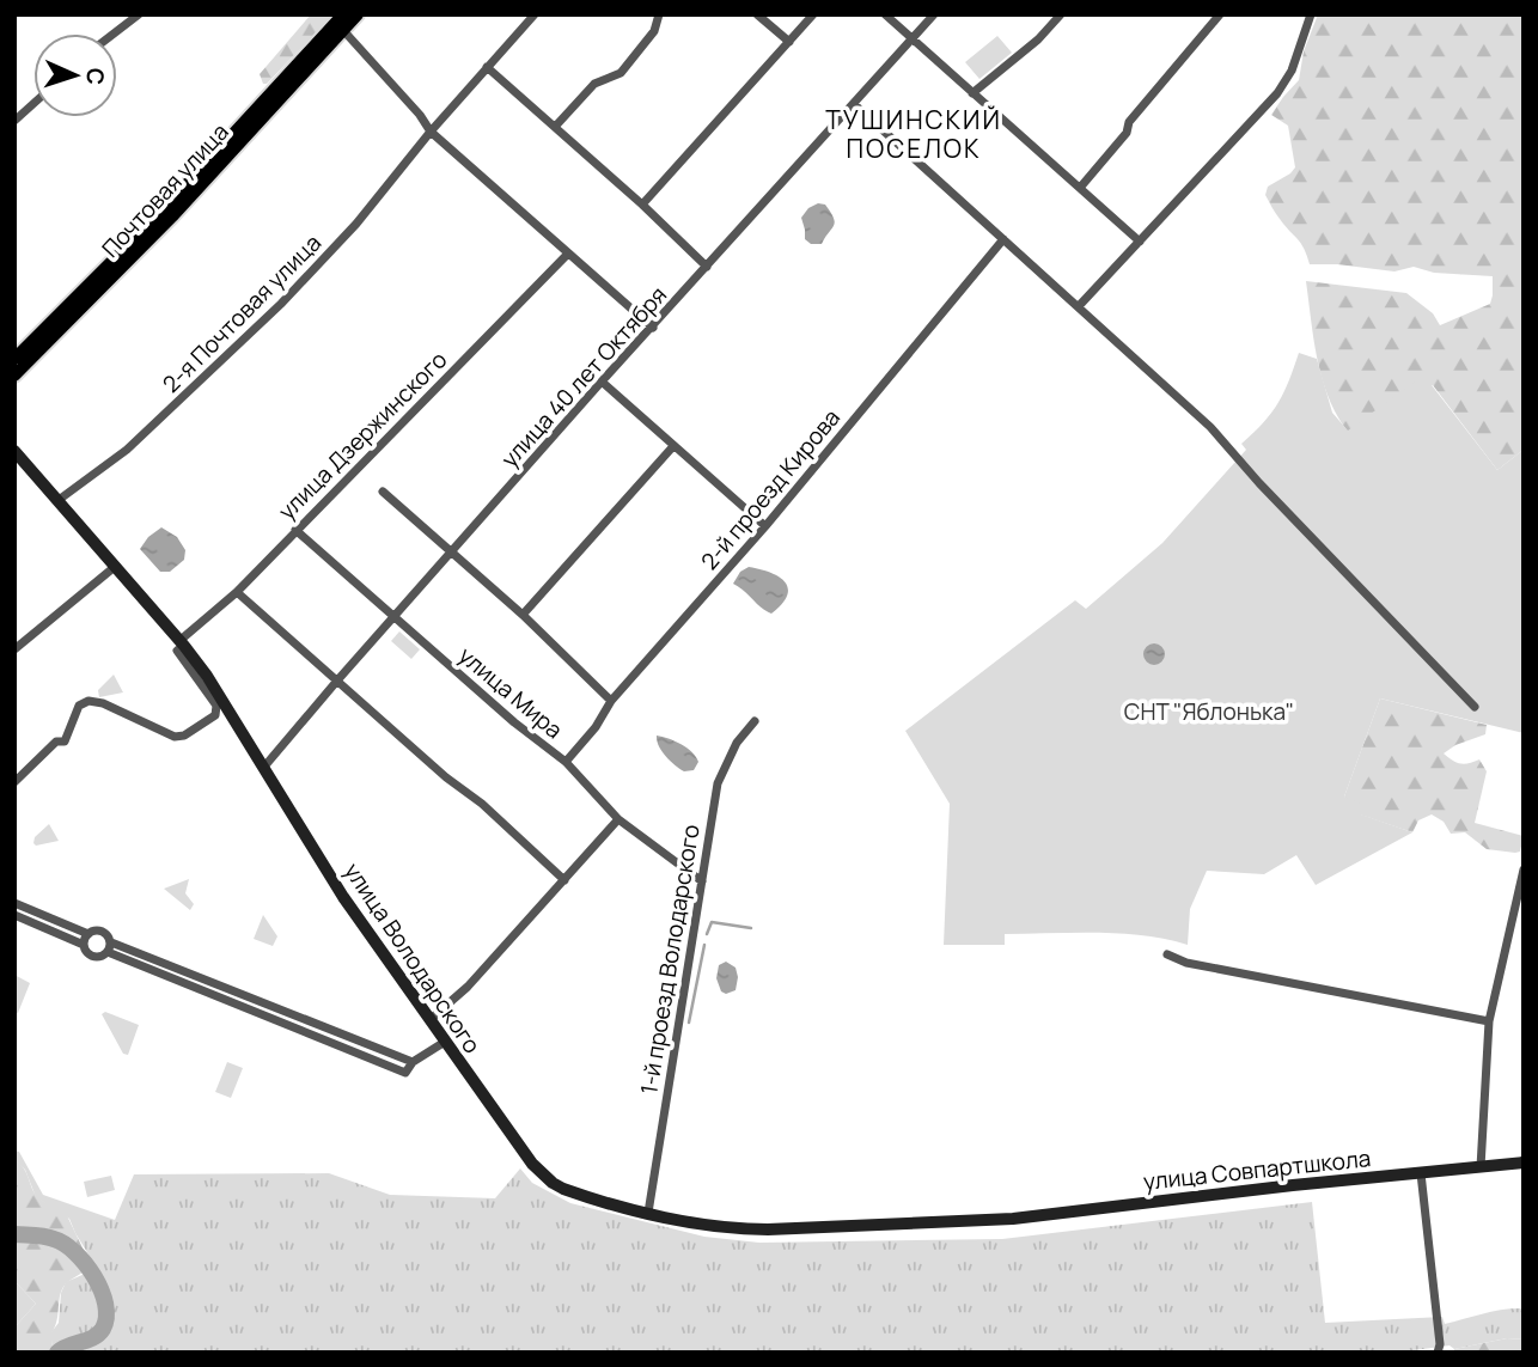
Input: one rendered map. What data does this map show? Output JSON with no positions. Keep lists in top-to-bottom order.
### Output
{
  "streets": {
    "main road": ["Почтовая улица"],
    "street": [
      "2-я Почтовая улица",
      "улица 40 лет Октября",
      "улица Дзержинского",
      "2-й проезд Кирова",
      "улица Мира",
      "улица Володарского",
      "1-й проезд Володарского",
      "улица Совпартшкола"
    ]
  },
  "crossings": [
    ["2-я Почтовая улица", "улица Володарского"],
    ["улица 40 лет Октября", "улица Мира"],
    ["улица 40 лет Октября", "улица Володарского"],
    ["улица Дзержинского", "улица Мира"],
    ["улица Дзержинского", "улица Володарского"],
    ["2-й проезд Кирова", "улица Мира"],
    ["улица Мира", "1-й проезд Володарского"],
    ["улица Володарского", "1-й проезд Володарского"],
    ["улица Володарского", "улица Совпартшкола"]
  ],
  "districts": ["ТУШИНСКИЙ ПОСЕЛОК"],
  "parks": ["СНТ \"Яблонька\""],
  "north": "right"
}
